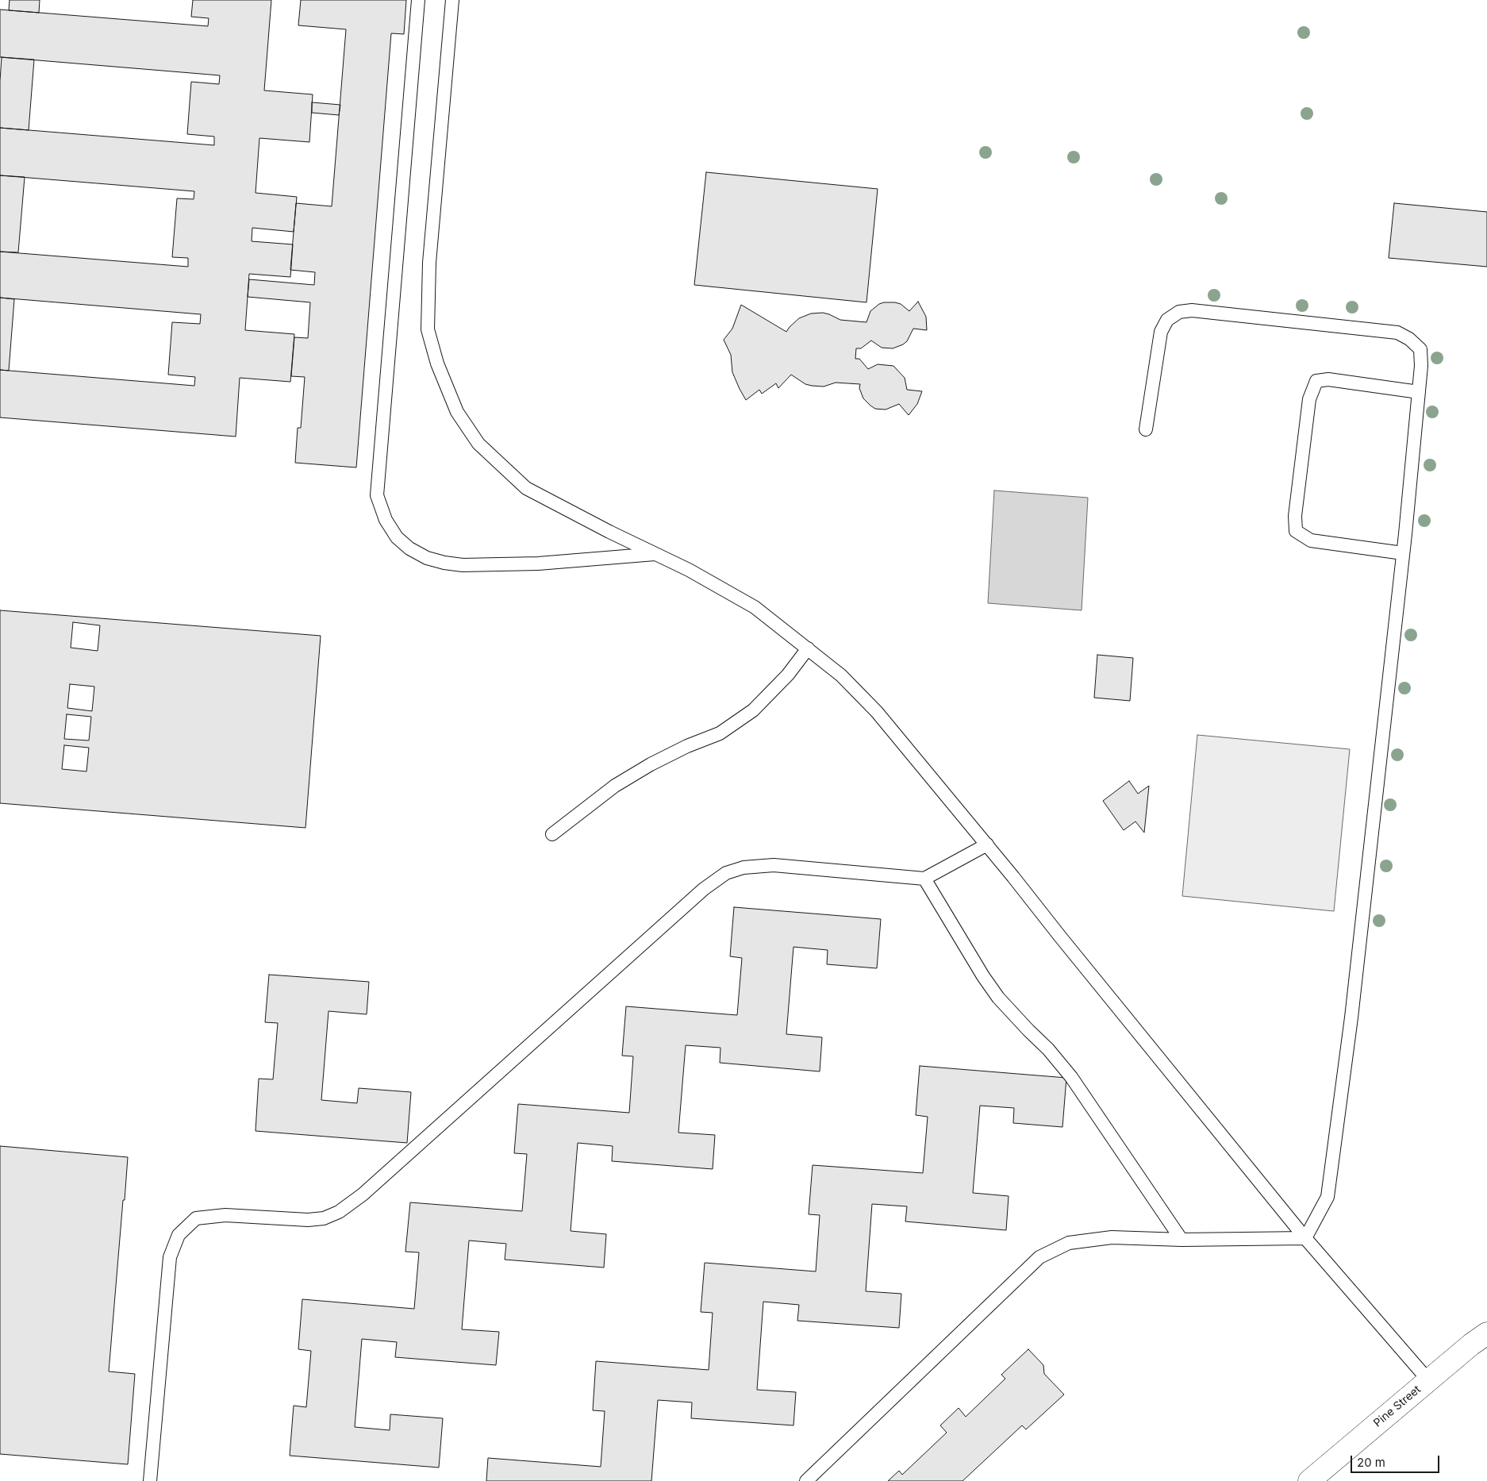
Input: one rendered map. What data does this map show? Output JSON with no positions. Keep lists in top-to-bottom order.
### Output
{
  "streets": {
    "street": ["Pine Street"]
  },
  "scale_bar": "20 m"
}
